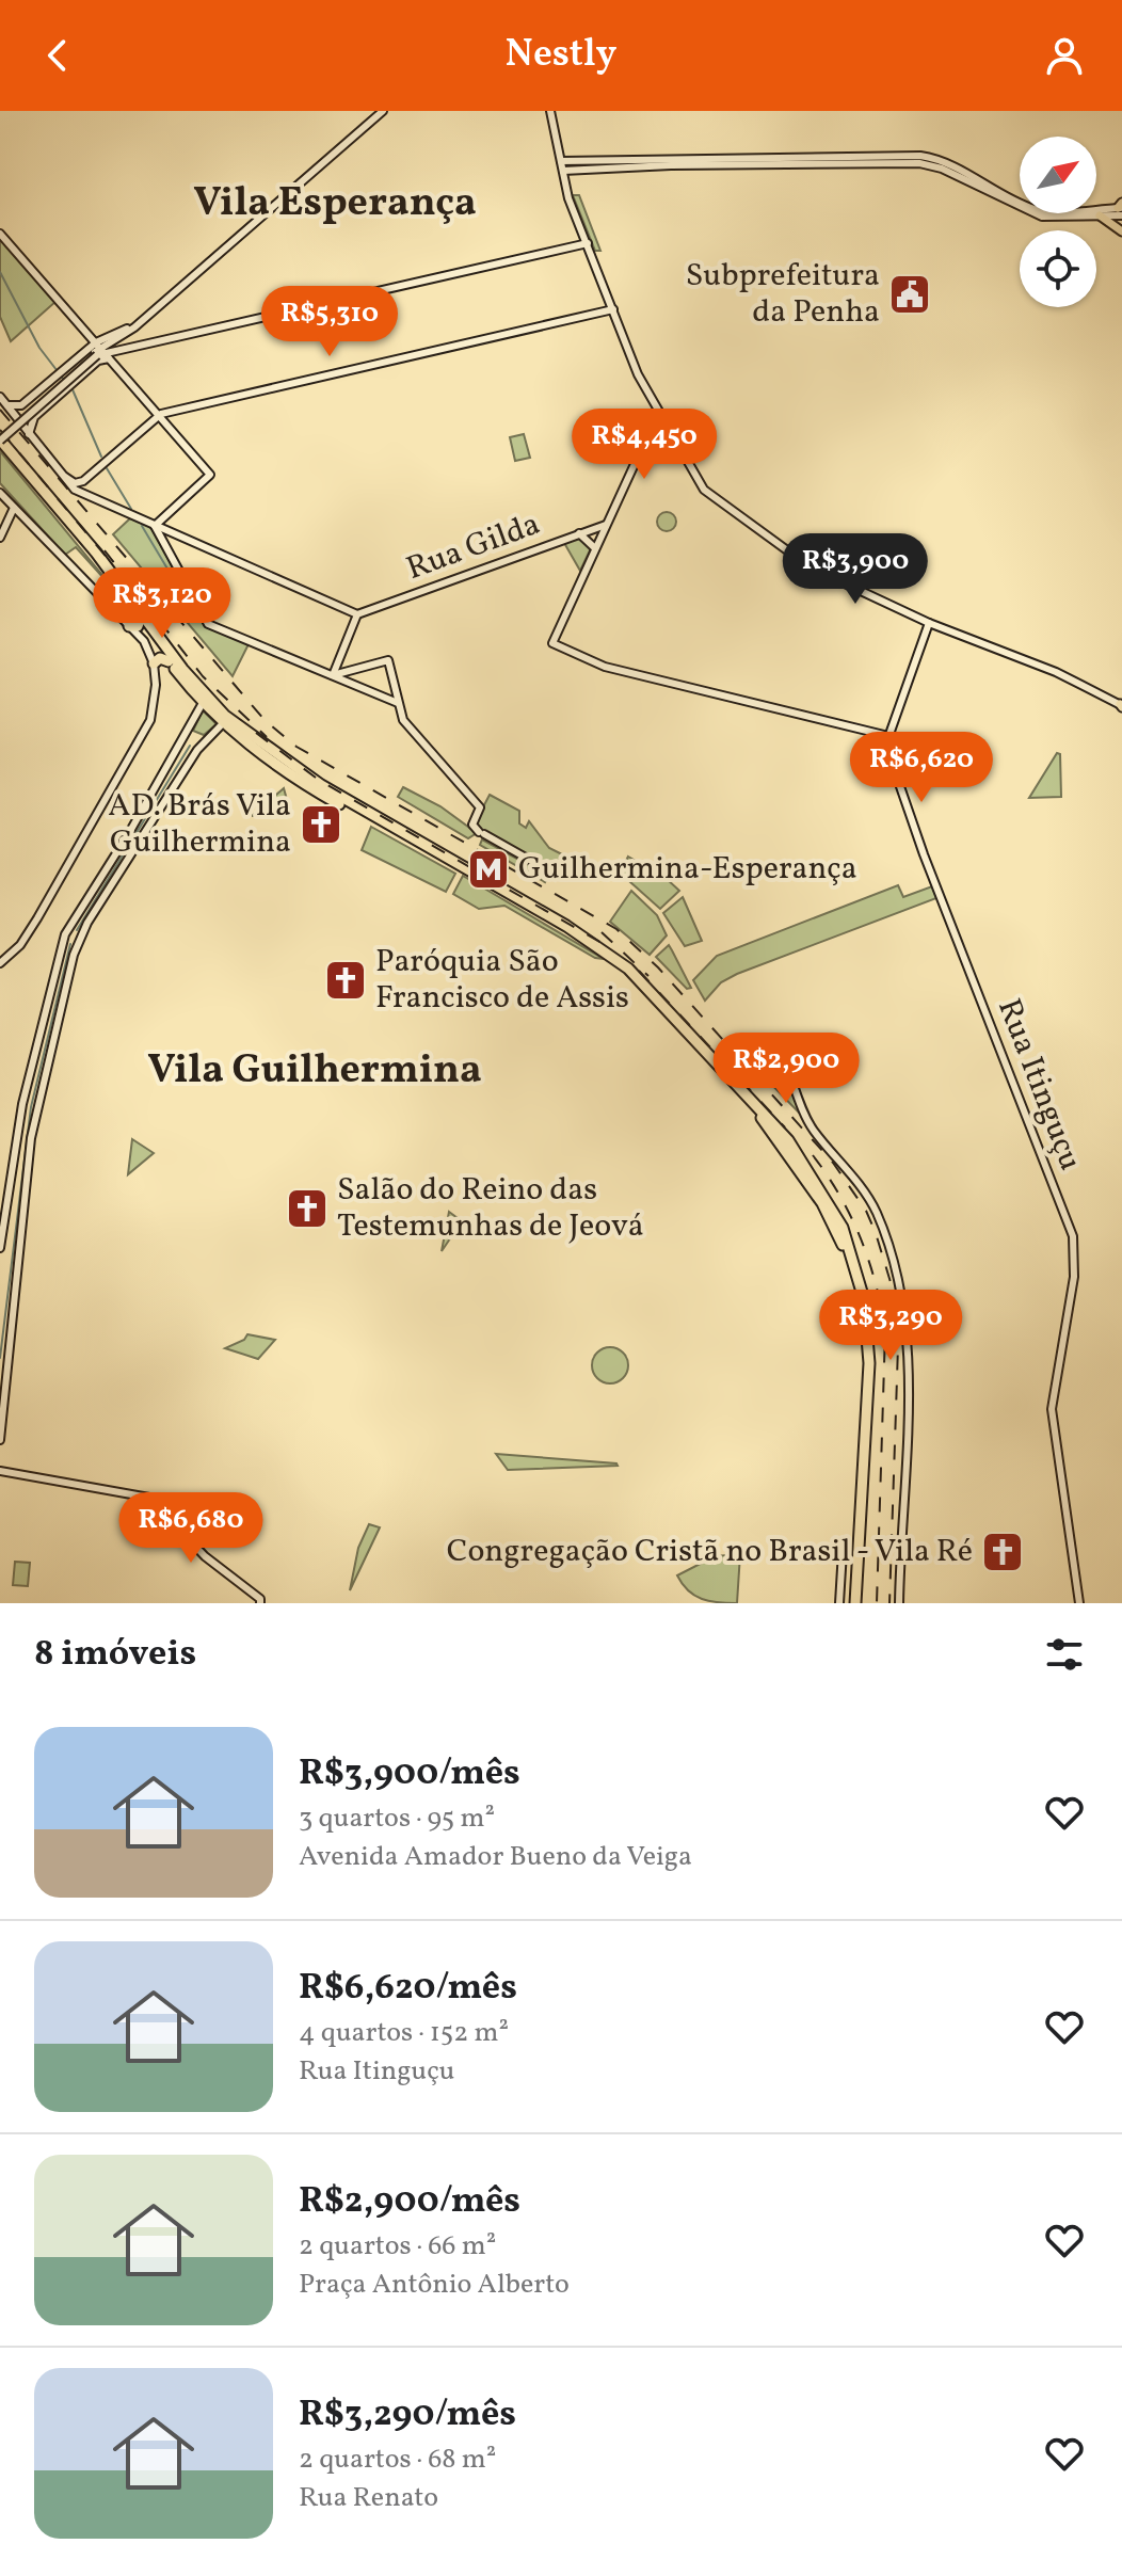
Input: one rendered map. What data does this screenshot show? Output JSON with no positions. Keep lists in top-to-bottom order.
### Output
{
  "streets": {
    "street": ["Rua Gilda", "Rua Itinguçu"]
  },
  "districts": ["Vila Esperança", "Vila Guilhermina"],
  "places": {
    "public building": ["Subprefeitura da Penha"],
    "church": [
      "AD. Brás Vila Guilhermina",
      "Paróquia São Francisco de Assis",
      "Salão do Reino das Testemunhas de Jeová",
      "Congregação Cristã no Brasil - Vila Ré"
    ],
    "metro station": ["Guilhermina-Esperança"]
  },
  "north": "top right",
  "page": {
    "header": "Nestly",
    "price": [
      "R$5,310",
      "R$4,450",
      "R$3,900",
      "R$3,120",
      "R$6,620",
      "R$2,900",
      "R$3,290",
      "R$6,680"
    ],
    "heading": "8 imóveis",
    "list": [
      {
        "name": "R$3,900/mês",
        "note": "3 quartos · 95 m² · Avenida Amador Bueno da Veiga"
      },
      {
        "name": "R$6,620/mês",
        "note": "4 quartos · 152 m² · Rua Itinguçu"
      },
      {
        "name": "R$2,900/mês",
        "note": "2 quartos · 66 m² · Praça Antônio Alberto"
      },
      {
        "name": "R$3,290/mês",
        "note": "2 quartos · 68 m² · Rua Renato"
      }
    ]
  }
}
